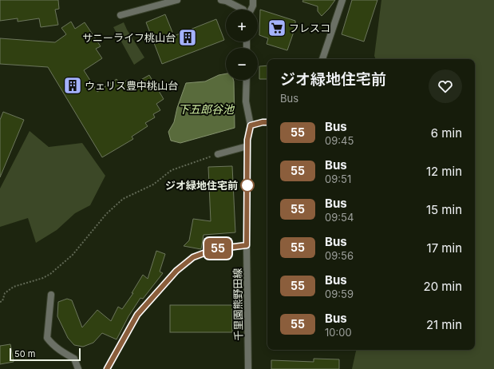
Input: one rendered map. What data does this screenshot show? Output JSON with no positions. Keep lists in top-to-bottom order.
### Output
{
  "streets": {
    "street": ["千里園熊野田線"]
  },
  "water": ["下五郎谷池"],
  "places": {
    "supermarket": ["フレスコ"],
    "building": ["サニーライフ桃山台", "ウェリス豊中桃山台"],
    "other": ["ジオ緑地住宅前"]
  },
  "lines": ["bus line 55"],
  "scale_bar": "50 m",
  "page": {
    "on_map": "55",
    "map_buttons": ["+", "−"],
    "heading": ["ジオ緑地住宅前", "Bus"],
    "list": [
      {
        "mark": "55",
        "name": "Bus",
        "note": "09:45",
        "value": "6 min"
      },
      {
        "mark": "55",
        "name": "Bus",
        "note": "09:51",
        "value": "12 min"
      },
      {
        "mark": "55",
        "name": "Bus",
        "note": "09:54",
        "value": "15 min"
      },
      {
        "mark": "55",
        "name": "Bus",
        "note": "09:56",
        "value": "17 min"
      },
      {
        "mark": "55",
        "name": "Bus",
        "note": "09:59",
        "value": "20 min"
      },
      {
        "mark": "55",
        "name": "Bus",
        "note": "10:00",
        "value": "21 min"
      }
    ],
    "scale": "50 m"
  }
}
